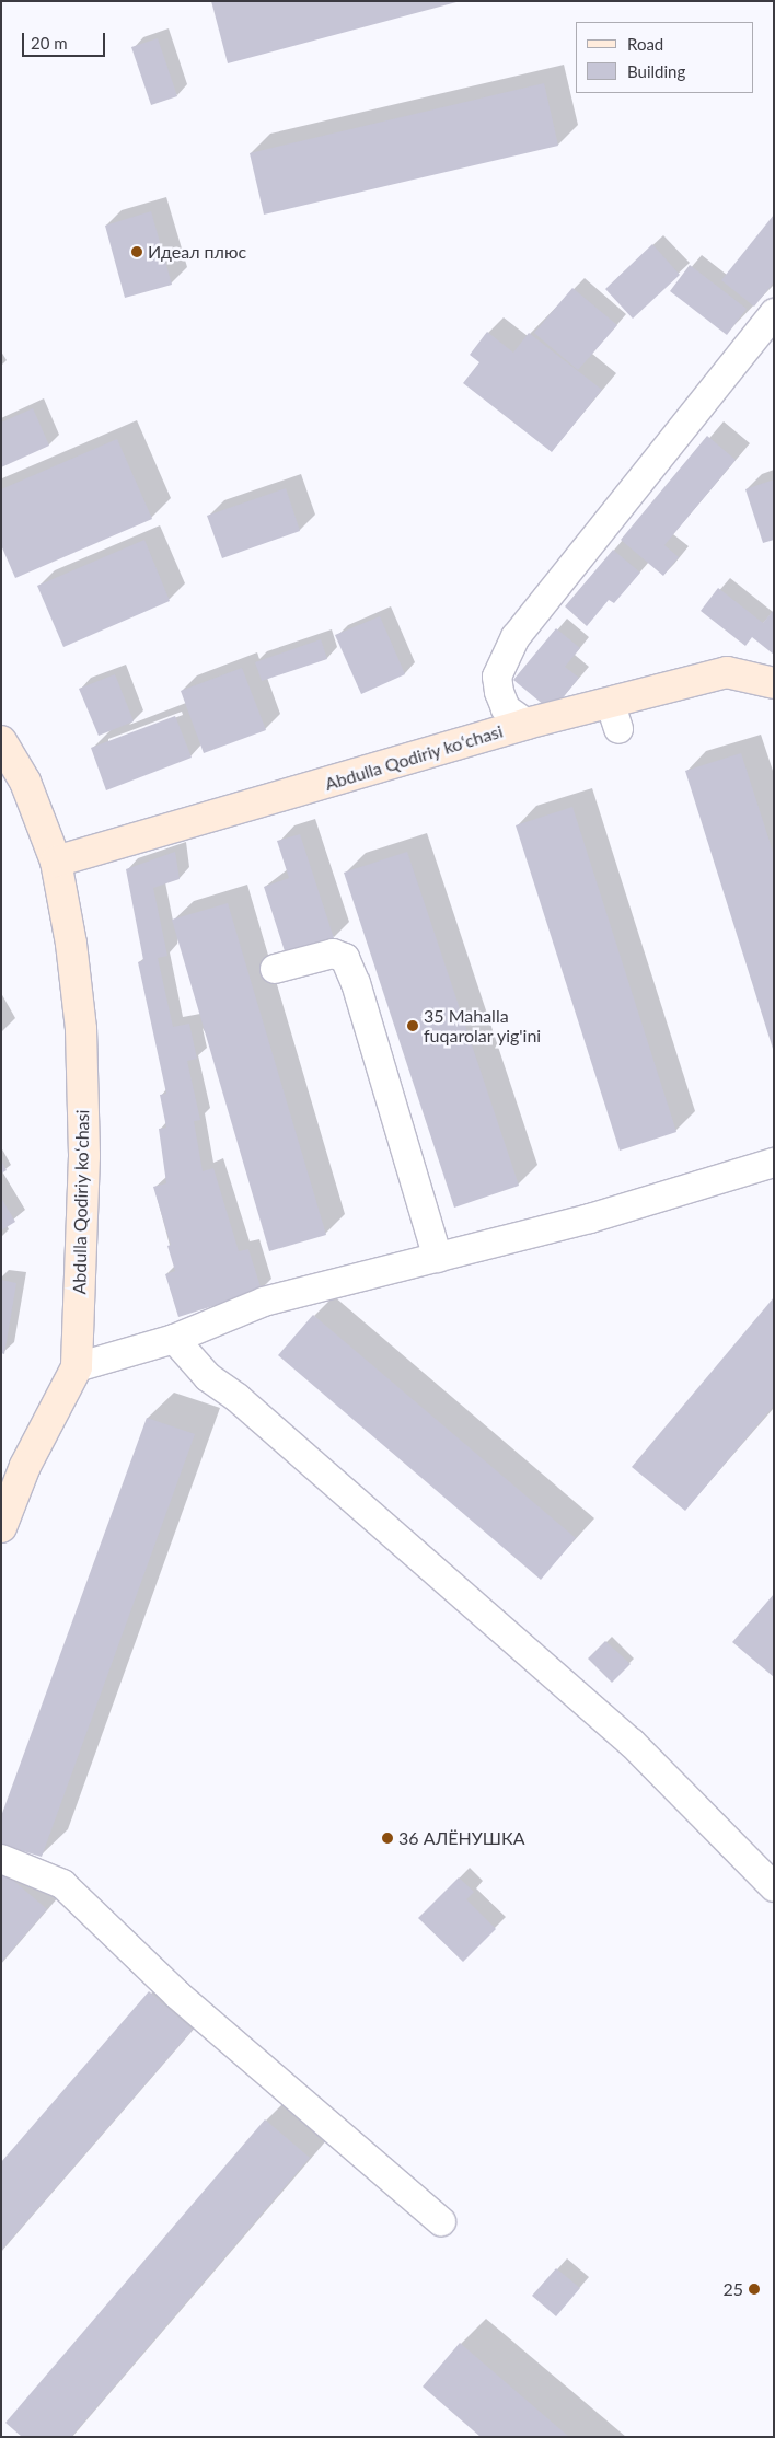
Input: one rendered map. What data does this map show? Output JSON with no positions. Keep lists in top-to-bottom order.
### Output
{
  "streets": {
    "street": ["Abdulla Qodiriy koʻchasi"]
  },
  "places": [
    "Идеал плюс",
    "35 Mahalla fuqarolar yig'ini",
    "36 АЛЁНУШКА",
    "25"
  ],
  "legend": ["Road", "Building"],
  "scale_bar": "20 m"
}
